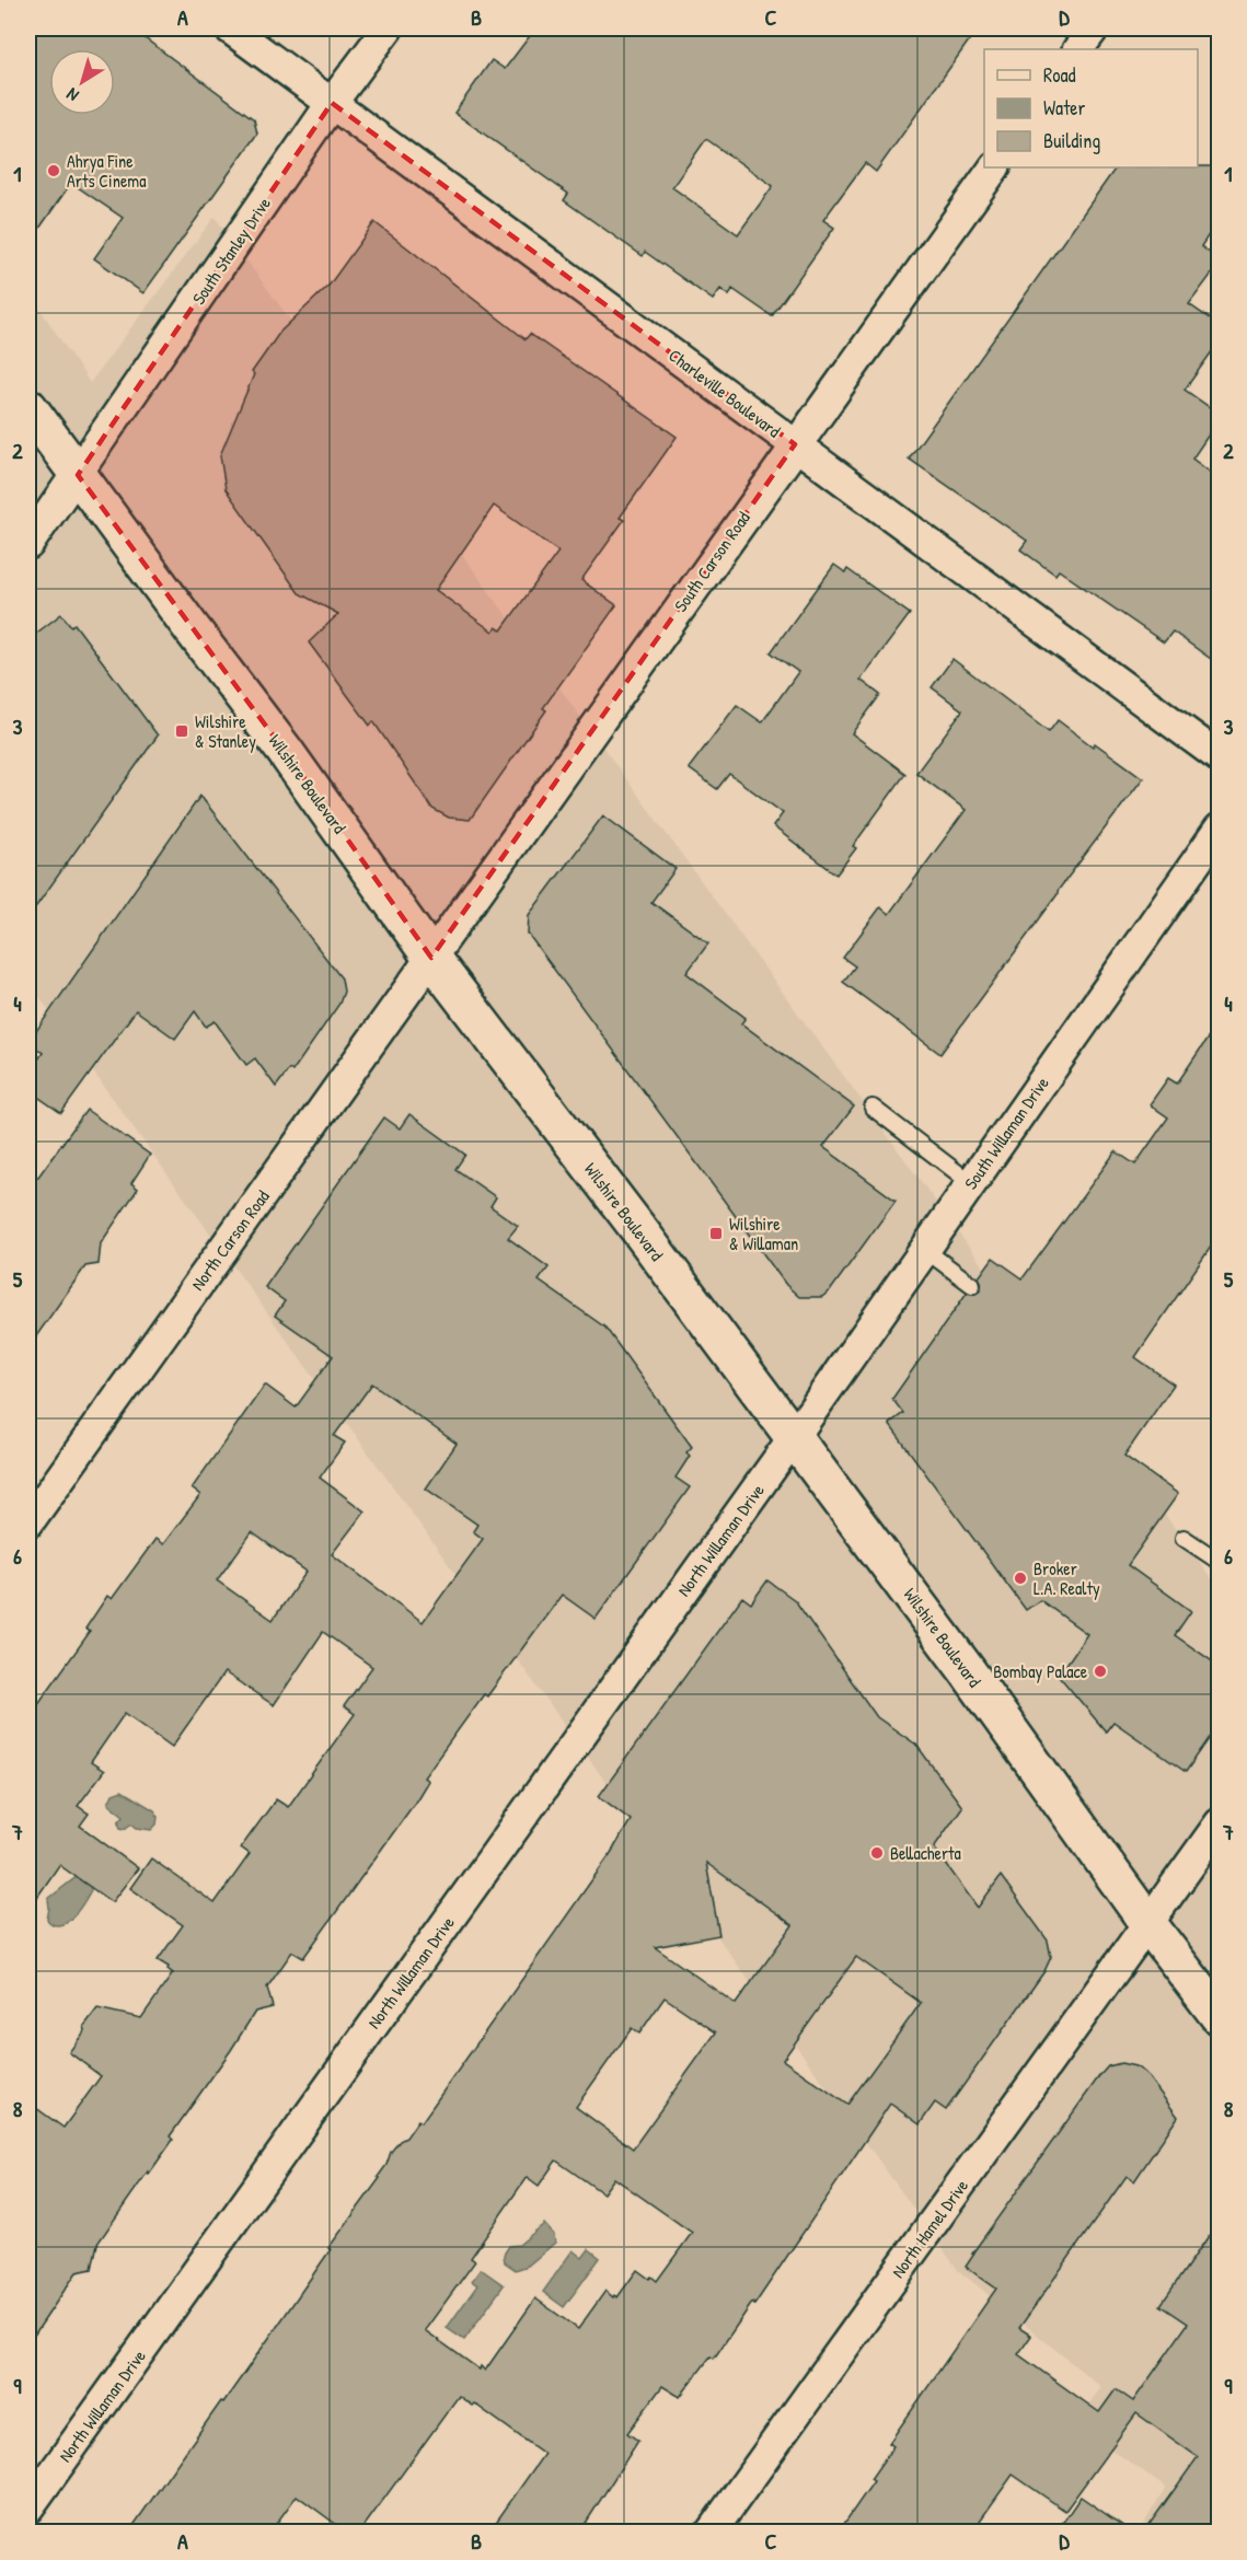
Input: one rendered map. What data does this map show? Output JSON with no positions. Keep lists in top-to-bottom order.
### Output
{
  "streets": {
    "main road": ["Wilshire Boulevard"],
    "street": [
      "South Stanley Drive",
      "Charleville Boulevard",
      "South Carson Road",
      "South Willaman Drive",
      "North Carson Road",
      "North Willaman Drive",
      "North Hamel Drive"
    ]
  },
  "crossings": [
    ["South Stanley Drive", "Charleville Boulevard"],
    ["South Stanley Drive", "Wilshire Boulevard"],
    ["Charleville Boulevard", "South Carson Road"],
    ["South Carson Road", "Wilshire Boulevard"],
    ["South Carson Road", "North Carson Road"],
    ["Wilshire Boulevard", "South Willaman Drive"],
    ["Wilshire Boulevard", "North Carson Road"],
    ["Wilshire Boulevard", "North Willaman Drive"],
    ["Wilshire Boulevard", "North Hamel Drive"],
    ["South Willaman Drive", "North Willaman Drive"]
  ],
  "places": {
    "other": [
      "Ahrya Fine Arts Cinema",
      "Broker L.A. Realty",
      "Bombay Palace",
      "Bellacherta"
    ],
    "transit": ["Wilshire & Stanley", "Wilshire & Willaman"]
  },
  "legend": ["Road", "Water", "Building"],
  "north": "bottom left",
  "grid": {
    "columns": [
      "A",
      "B",
      "C",
      "D"
    ],
    "rows": [
      "1",
      "2",
      "3",
      "4",
      "5",
      "6",
      "7",
      "8",
      "9"
    ]
  }
}
